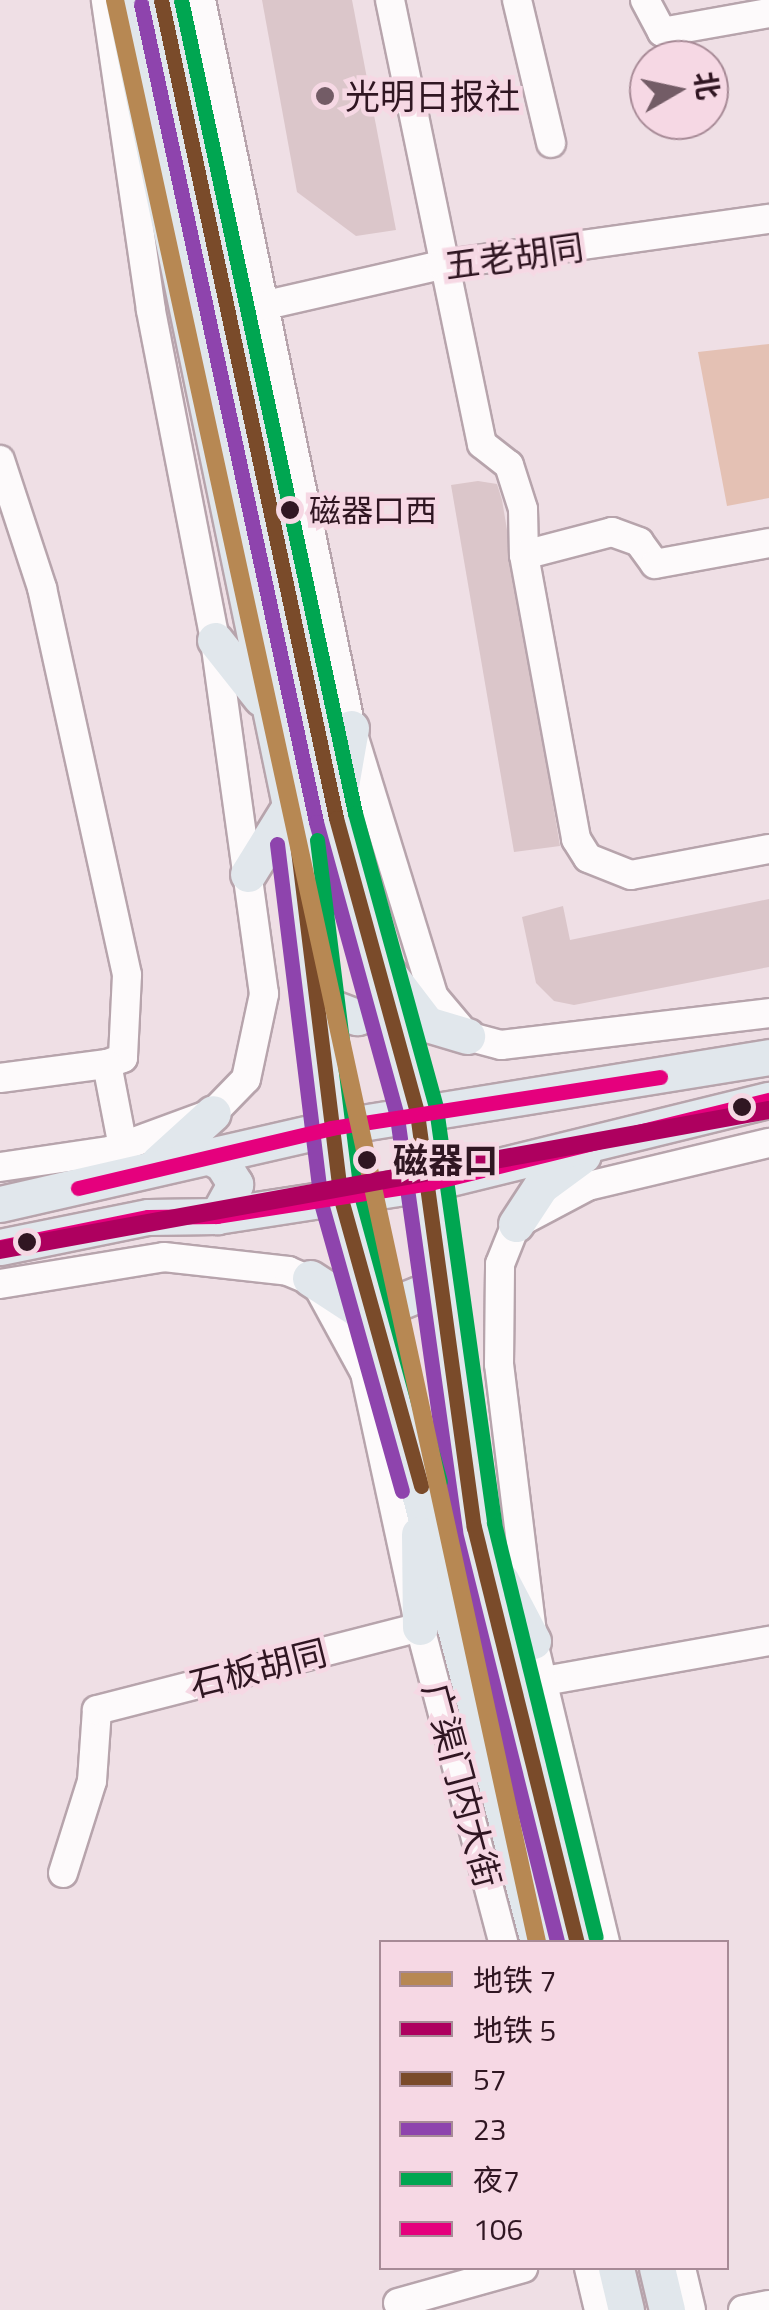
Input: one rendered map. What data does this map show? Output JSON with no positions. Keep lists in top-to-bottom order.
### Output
{
  "streets": {
    "main road": ["广渠门内大街"],
    "street": ["五老胡同", "石板胡同"]
  },
  "crossings": [
    ["石板胡同", "广渠门内大街"]
  ],
  "places": ["光明日报社", "磁器口西", "磁器口"],
  "lines": [
    "metro line 7",
    "transit line 57",
    "transit line 夜7",
    "transit line 23",
    "transit line 106",
    "metro line 5"
  ],
  "legend": [
    "地铁 7",
    "地铁 5",
    "57",
    "23",
    "夜7",
    "106"
  ],
  "north": "right"
}
